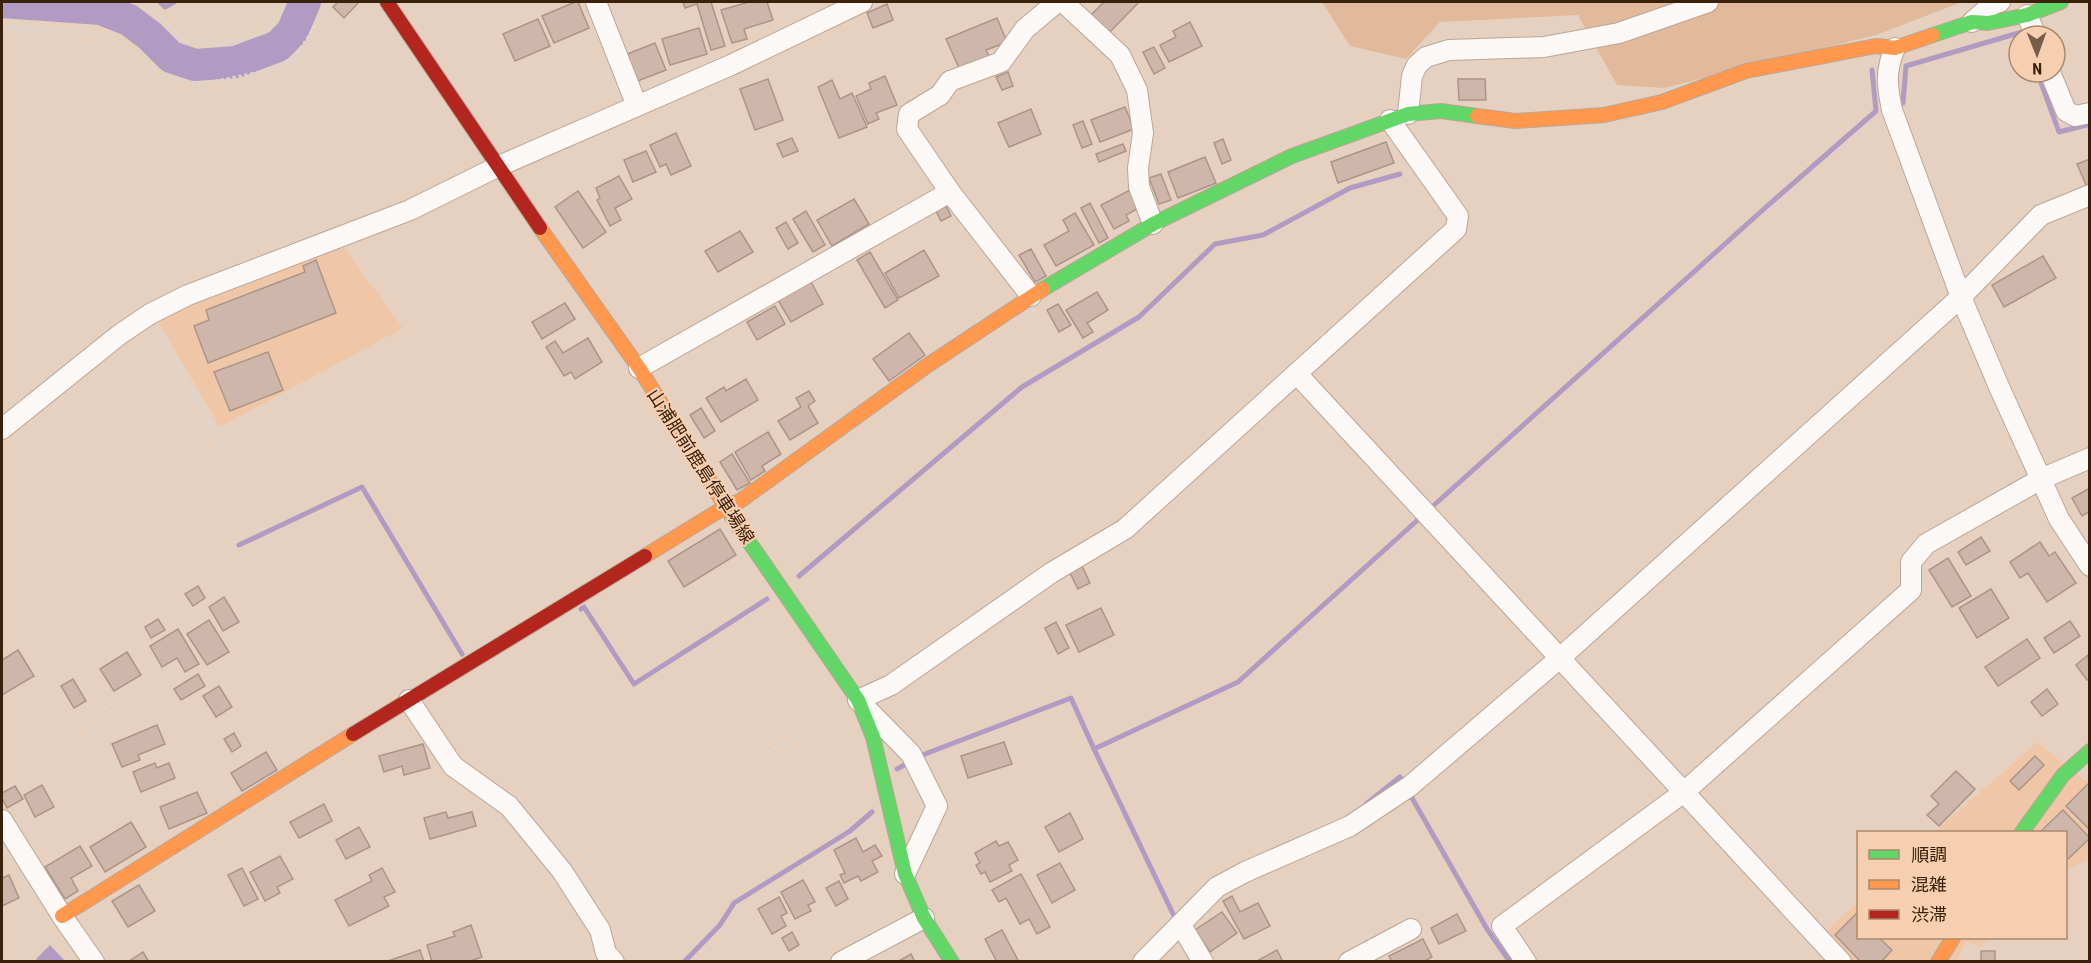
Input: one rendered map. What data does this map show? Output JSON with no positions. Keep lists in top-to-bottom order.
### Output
{
  "streets": {
    "main road": ["山浦肥前鹿島停車場線"]
  },
  "legend": ["順調", "混雑", "渋滞"],
  "north": "bottom"
}
